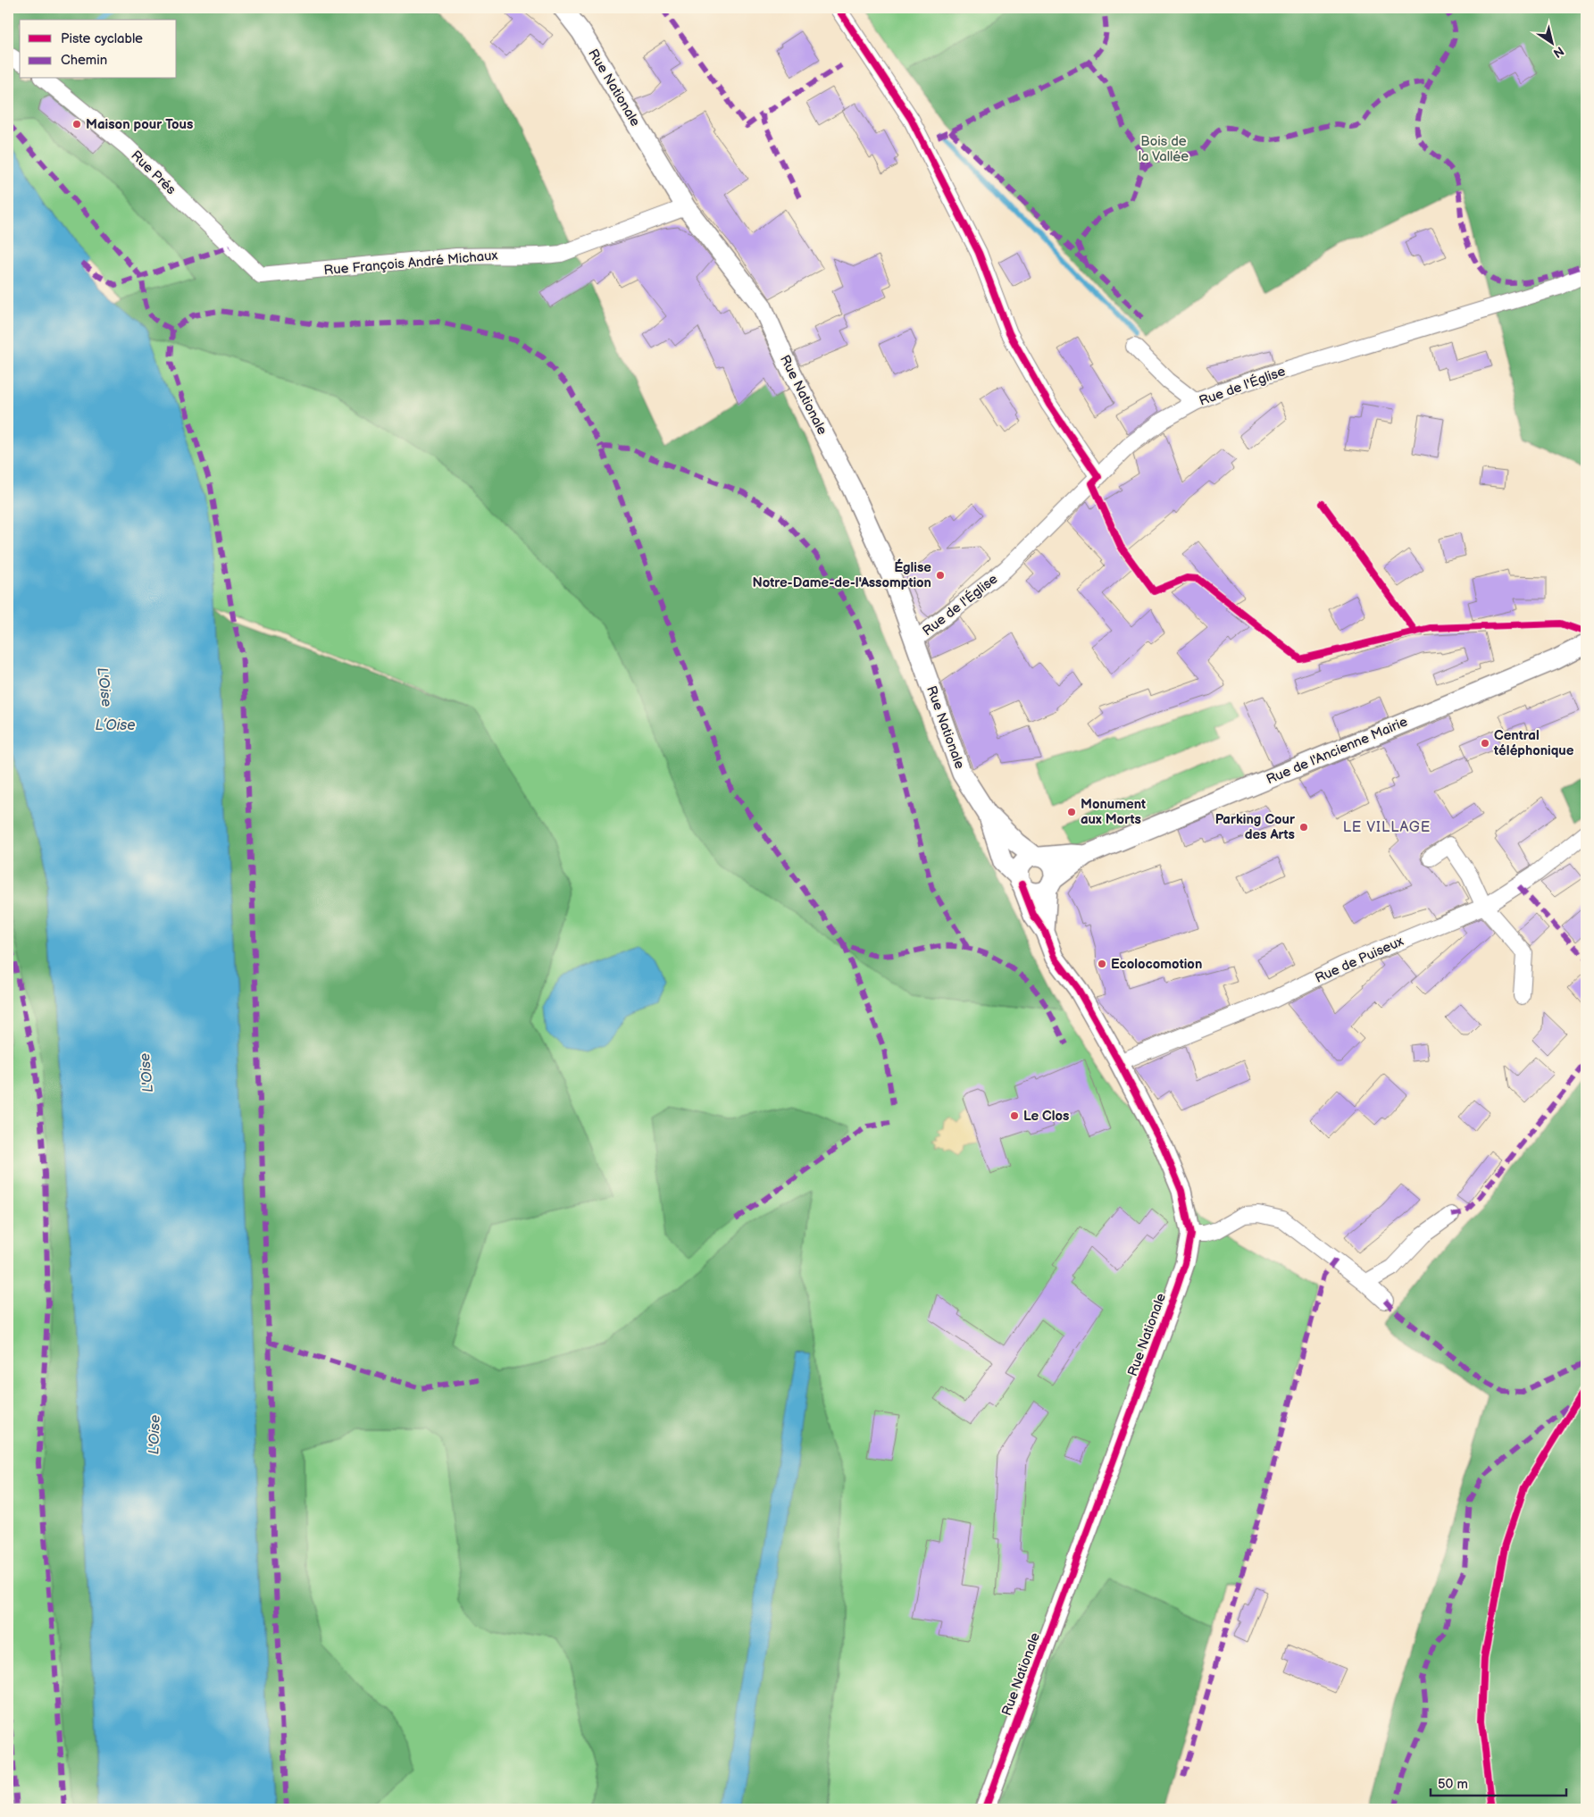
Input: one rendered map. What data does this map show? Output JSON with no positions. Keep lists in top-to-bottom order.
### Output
{
  "streets": {
    "street": [
      "Rue Nationale",
      "Rue Prés",
      "Rue François André Michaux",
      "Rue de l'Église",
      "Rue de l'Ancienne Mairie",
      "Rue de Puiseux"
    ]
  },
  "crossings": [
    ["Rue Nationale", "Rue François André Michaux"],
    ["Rue Nationale", "Rue de l'Église"],
    ["Rue Nationale", "Rue de l'Ancienne Mairie"],
    ["Rue Nationale", "Rue de Puiseux"],
    ["Rue Prés", "Rue François André Michaux"]
  ],
  "districts": ["LE VILLAGE"],
  "water": ["L'Oise", "L’Oise"],
  "parks": ["Bois de la Vallée"],
  "places": [
    "Maison pour Tous",
    "Église Notre-Dame-de-l'Assomption",
    "Central téléphonique",
    "Monument aux Morts",
    "Parking Cour des Arts",
    "Ecolocomotion",
    "Le Clos"
  ],
  "legend": ["Piste cyclable", "Chemin"],
  "scale_bar": "50 m",
  "north": "bottom right"
}
